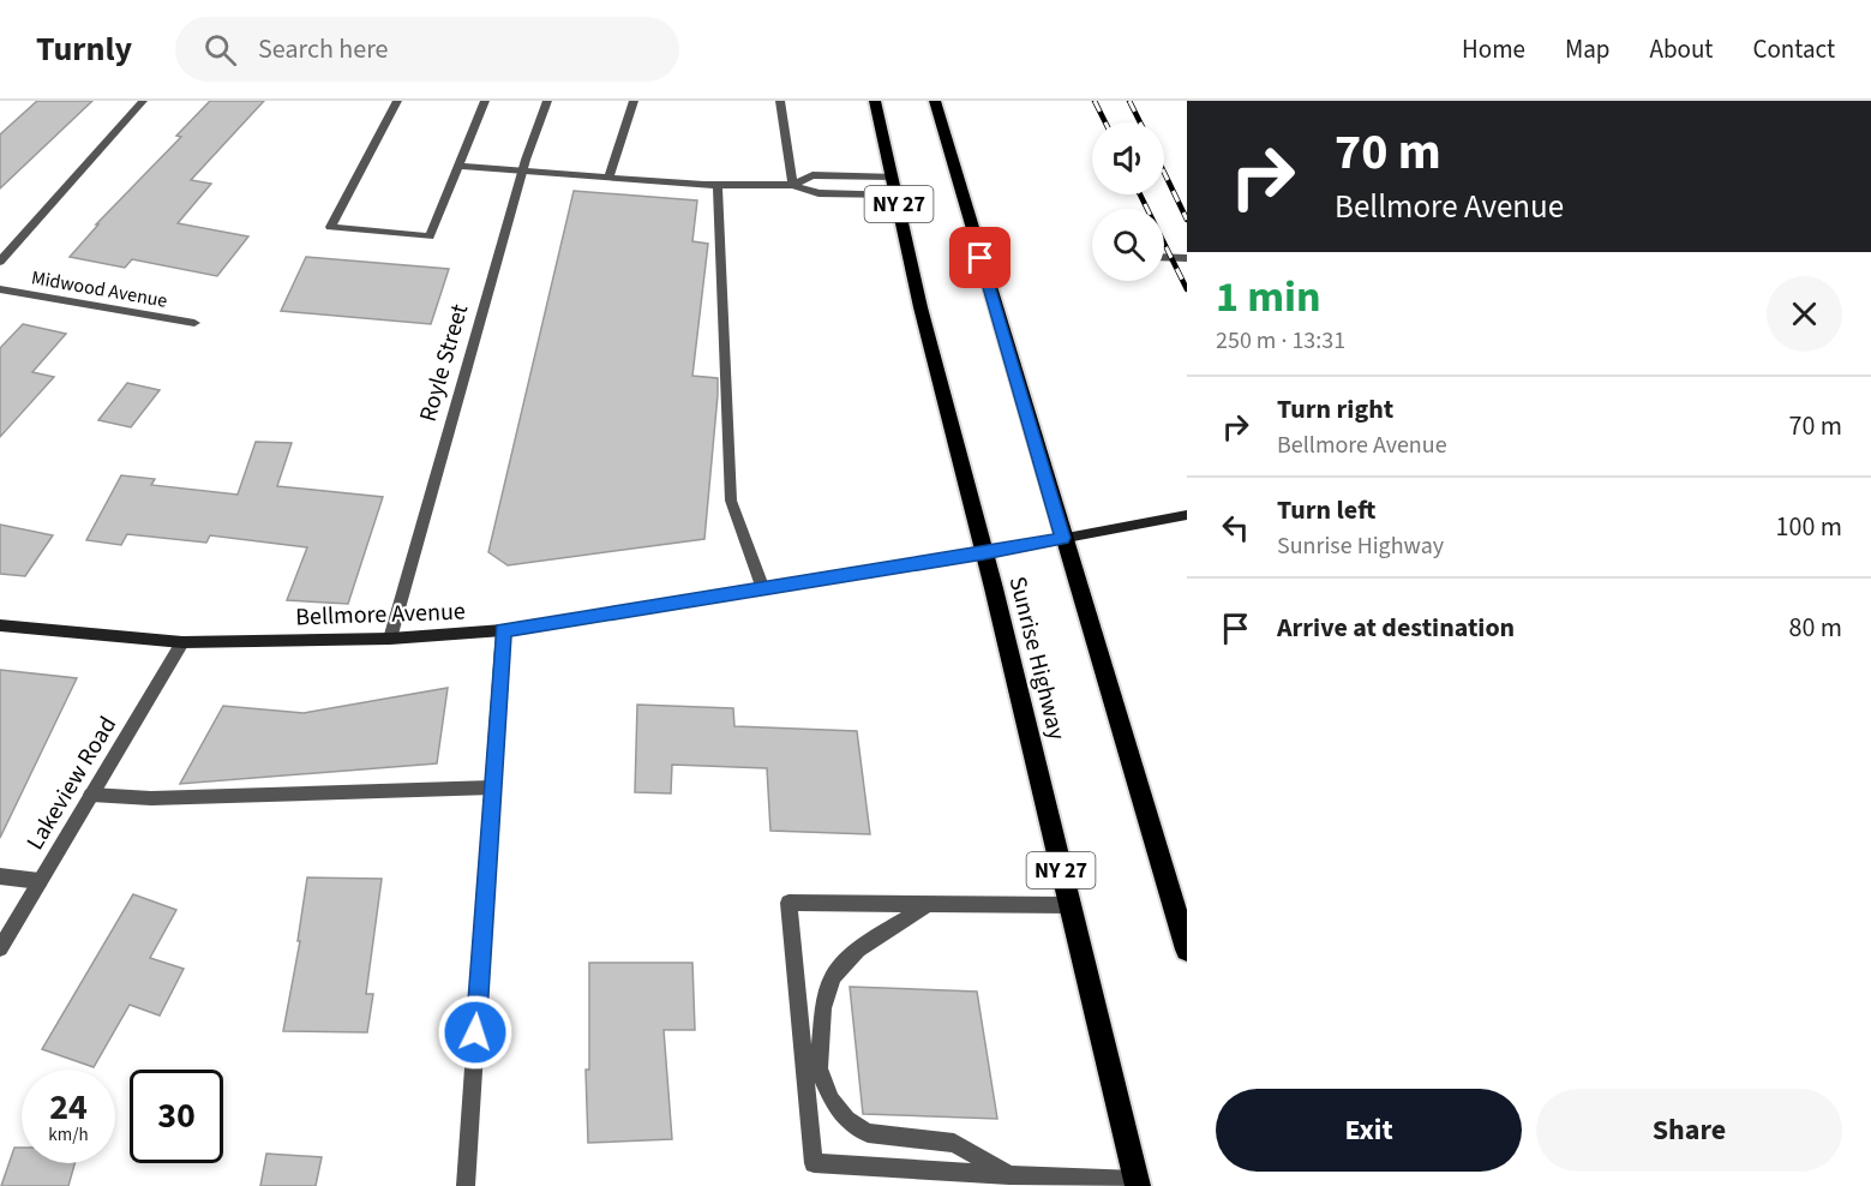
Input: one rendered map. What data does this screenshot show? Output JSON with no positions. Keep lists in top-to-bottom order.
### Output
{
  "streets": {
    "highway": ["NY 27", "Sunrise Highway"],
    "main road": ["Bellmore Avenue"],
    "street": ["Midwood Avenue", "Royle Street", "Lakeview Road"]
  },
  "crossings": [
    ["NY 27", "Bellmore Avenue"],
    ["Royle Street", "Bellmore Avenue"],
    ["Bellmore Avenue", "Sunrise Highway"],
    ["Bellmore Avenue", "Lakeview Road"]
  ],
  "page": {
    "header": "Turnly",
    "search": "Search here",
    "nav": [
      "Home",
      "Map",
      "About",
      "Contact"
    ],
    "turn": ["70 m", "Bellmore Avenue"],
    "heading": ["1 min", "250 m · 13:31"],
    "list": [
      {
        "name": "Turn right",
        "note": "Bellmore Avenue",
        "value": "70 m"
      },
      {
        "name": "Turn left",
        "note": "Sunrise Highway",
        "value": "100 m"
      },
      {
        "name": "Arrive at destination",
        "value": "80 m"
      }
    ],
    "speed": "24 km/h",
    "limit": "30",
    "buttons": ["Exit", "Share"]
  }
}
